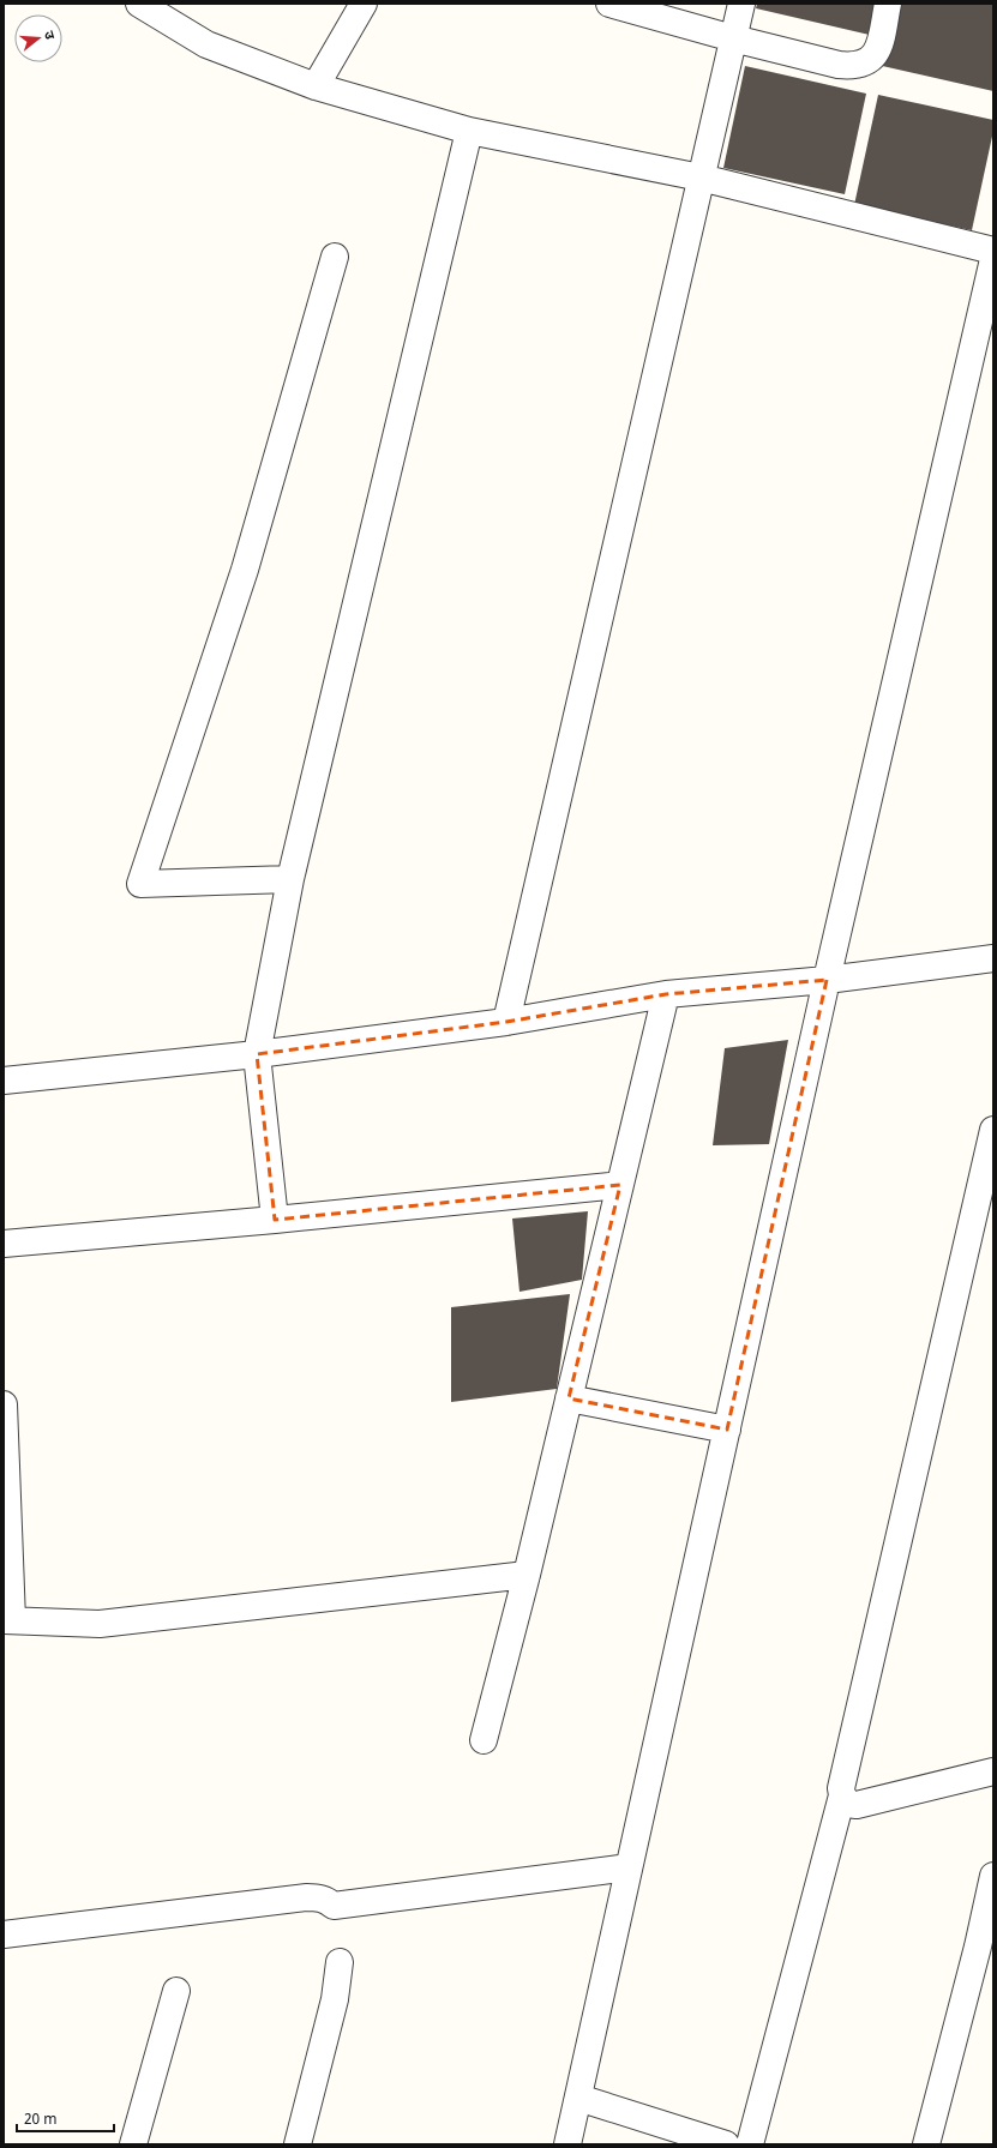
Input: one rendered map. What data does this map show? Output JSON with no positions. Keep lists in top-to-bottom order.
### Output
{
  "scale_bar": "20 m",
  "north": "right"
}
